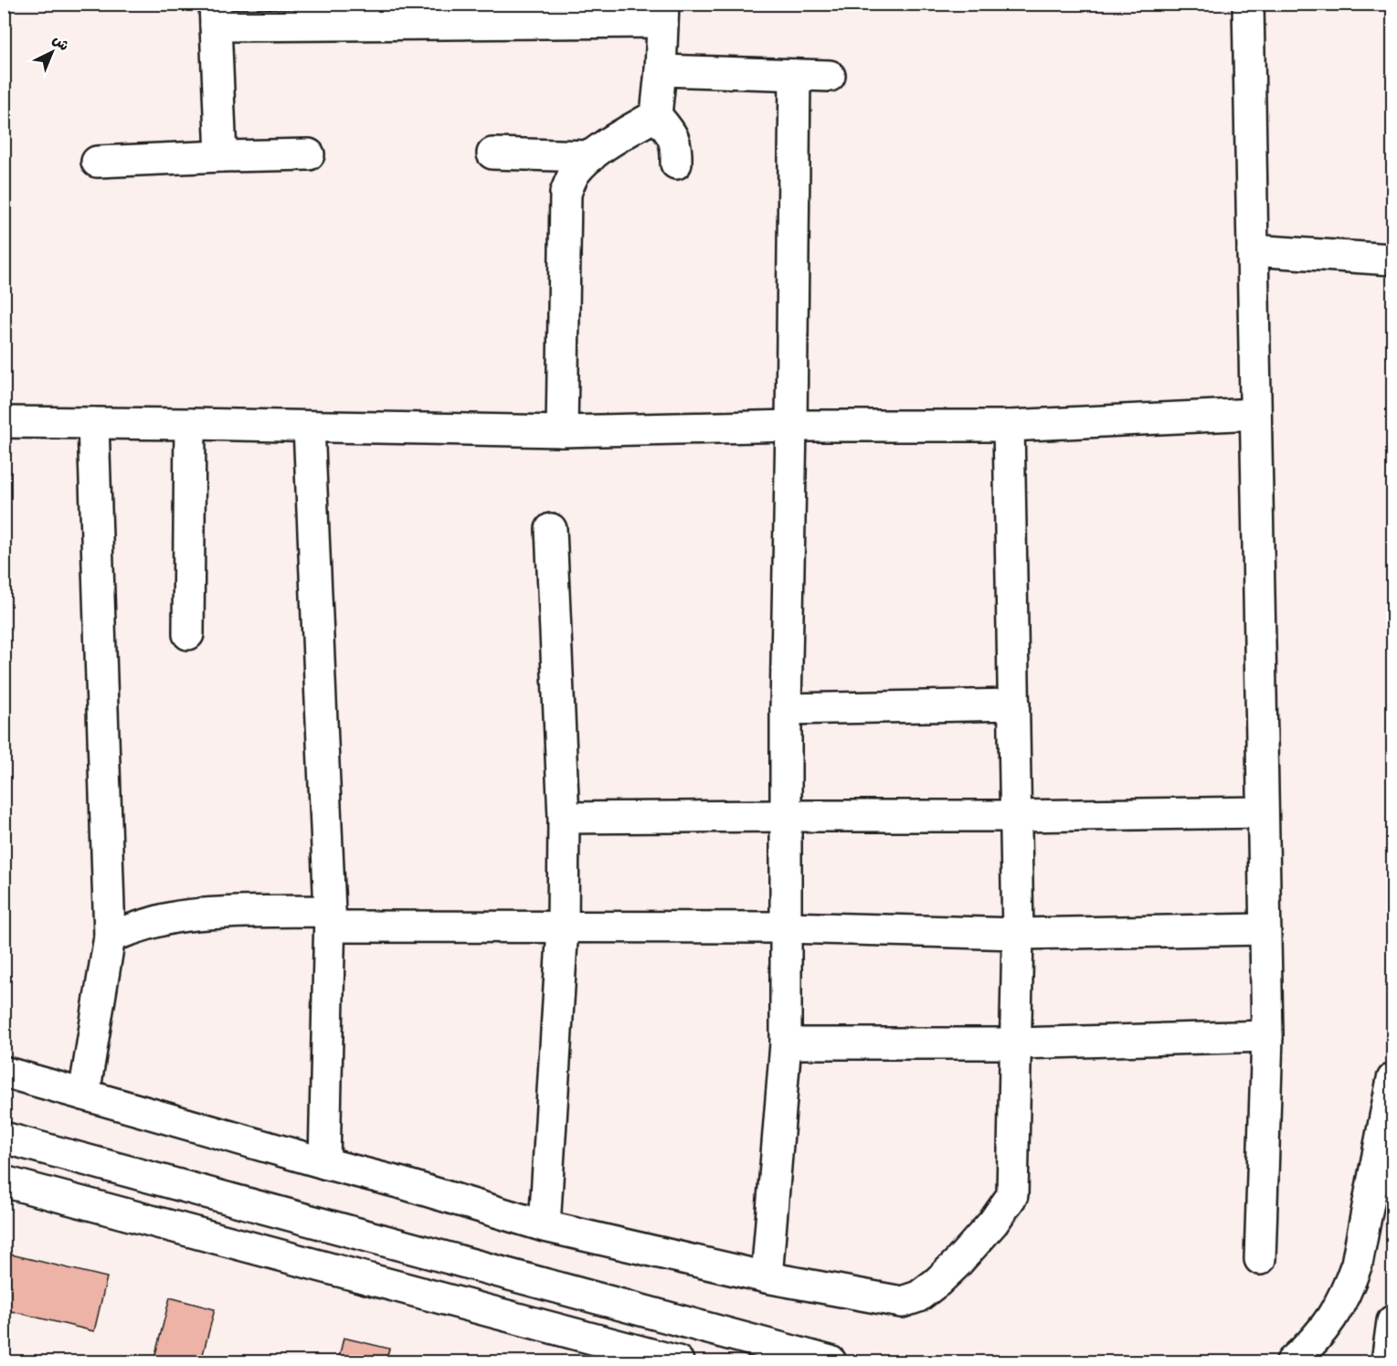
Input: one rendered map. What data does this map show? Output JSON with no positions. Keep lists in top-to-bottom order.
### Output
{
  "north": "top right"
}
